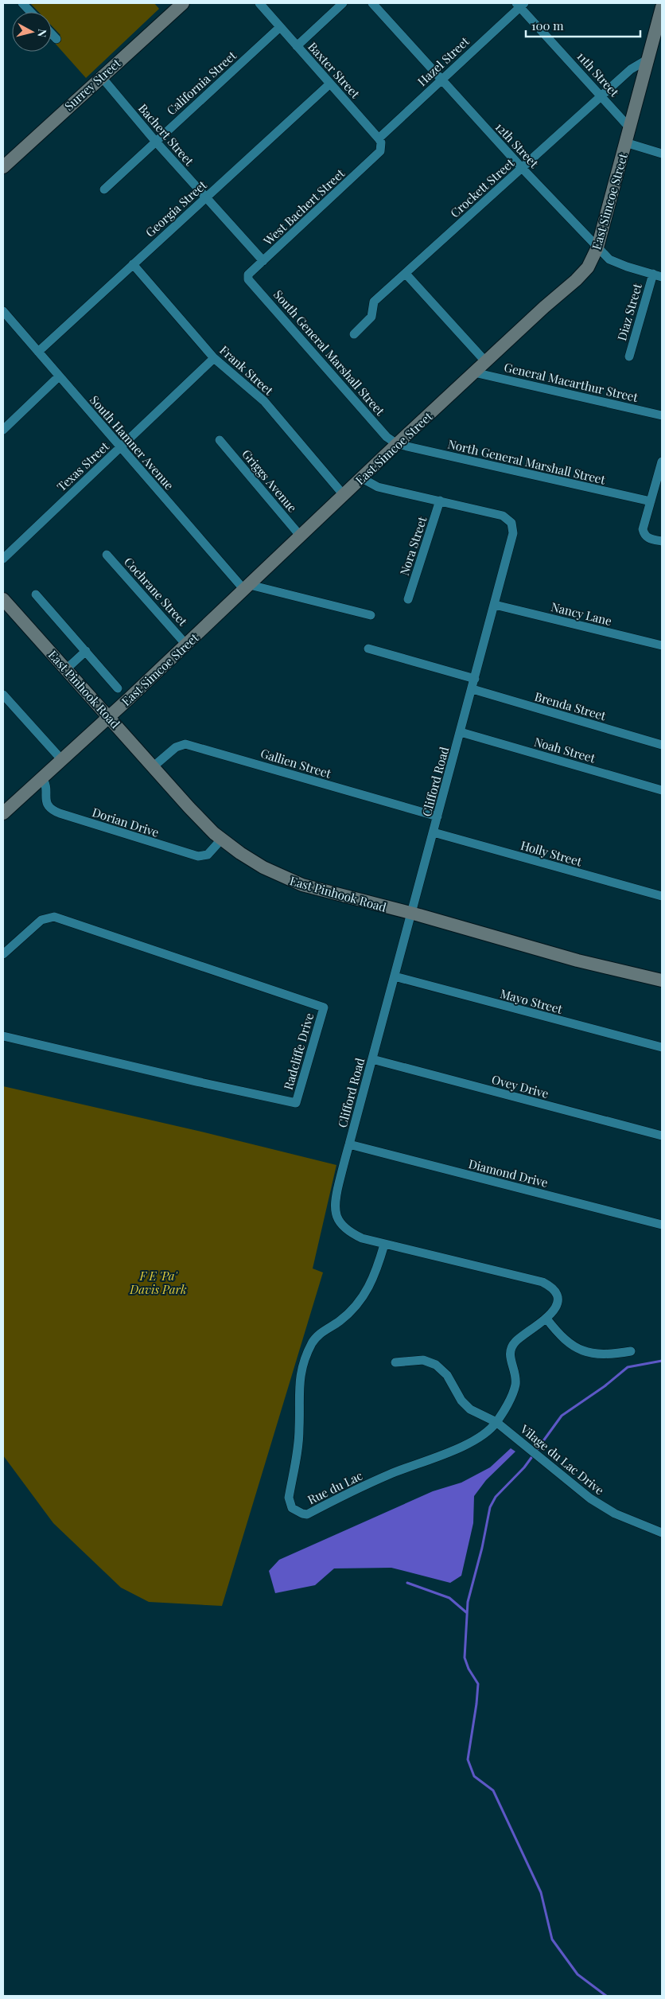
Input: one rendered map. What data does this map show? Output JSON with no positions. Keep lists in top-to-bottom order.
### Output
{
  "streets": {
    "street": [
      "Hazel Street",
      "Baxter Street",
      "11th Street",
      "California Street",
      "Surrey Street",
      "Bachert Street",
      "12th Street",
      "Crockett Street",
      "East Simcoe Street",
      "West Bachert Street",
      "Georgia Street",
      "Diaz Street",
      "South General Marshall Street",
      "Frank Street",
      "General Macarthur Street",
      "South Hamner Avenue",
      "North General Marshall Street",
      "Texas Street",
      "Griggs Avenue",
      "Nora Street",
      "Cochrane Street",
      "Nancy Lane",
      "East Pinhook Road",
      "Brenda Street",
      "Noah Street",
      "Gallien Street",
      "Clifford Road",
      "Dorian Drive",
      "Holly Street",
      "Mayo Street",
      "Radcliffe Drive",
      "Ovey Drive",
      "Diamond Drive",
      "Vilage du Lac Drive",
      "Rue du Lac"
    ]
  },
  "crossings": [
    ["Hazel Street", "Baxter Street"],
    ["Hazel Street", "11th Street"],
    ["Hazel Street", "12th Street"],
    ["Hazel Street", "West Bachert Street"],
    ["Baxter Street", "California Street"],
    ["Baxter Street", "West Bachert Street"],
    ["Baxter Street", "Georgia Street"],
    ["11th Street", "Crockett Street"],
    ["11th Street", "East Simcoe Street"],
    ["California Street", "Bachert Street"],
    ["Surrey Street", "Bachert Street"],
    ["Bachert Street", "West Bachert Street"],
    ["Bachert Street", "Georgia Street"],
    ["12th Street", "Crockett Street"],
    ["12th Street", "East Simcoe Street"],
    ["12th Street", "Diaz Street"],
    ["Crockett Street", "East Simcoe Street"],
    ["East Simcoe Street", "South General Marshall Street"],
    ["East Simcoe Street", "Frank Street"],
    ["East Simcoe Street", "General Macarthur Street"],
    ["East Simcoe Street", "South Hamner Avenue"],
    ["East Simcoe Street", "North General Marshall Street"],
    ["East Simcoe Street", "Griggs Avenue"],
    ["East Simcoe Street", "Cochrane Street"],
    ["East Simcoe Street", "East Pinhook Road"],
    ["East Simcoe Street", "Clifford Road"],
    ["East Simcoe Street", "Dorian Drive"],
    ["West Bachert Street", "South General Marshall Street"],
    ["Georgia Street", "Frank Street"],
    ["Georgia Street", "South Hamner Avenue"],
    ["South General Marshall Street", "North General Marshall Street"],
    ["Frank Street", "Texas Street"],
    ["South Hamner Avenue", "Texas Street"],
    ["Nora Street", "Clifford Road"],
    ["Nancy Lane", "Clifford Road"],
    ["East Pinhook Road", "Gallien Street"],
    ["East Pinhook Road", "Clifford Road"],
    ["East Pinhook Road", "Dorian Drive"],
    ["Brenda Street", "Clifford Road"],
    ["Noah Street", "Clifford Road"],
    ["Gallien Street", "Clifford Road"],
    ["Clifford Road", "Holly Street"],
    ["Clifford Road", "Mayo Street"],
    ["Clifford Road", "Ovey Drive"],
    ["Clifford Road", "Diamond Drive"],
    ["Clifford Road", "Rue du Lac"],
    ["Vilage du Lac Drive", "Rue du Lac"]
  ],
  "parks": ["F E 'Pa' Davis Park"],
  "scale_bar": "100 m",
  "north": "right"
}
